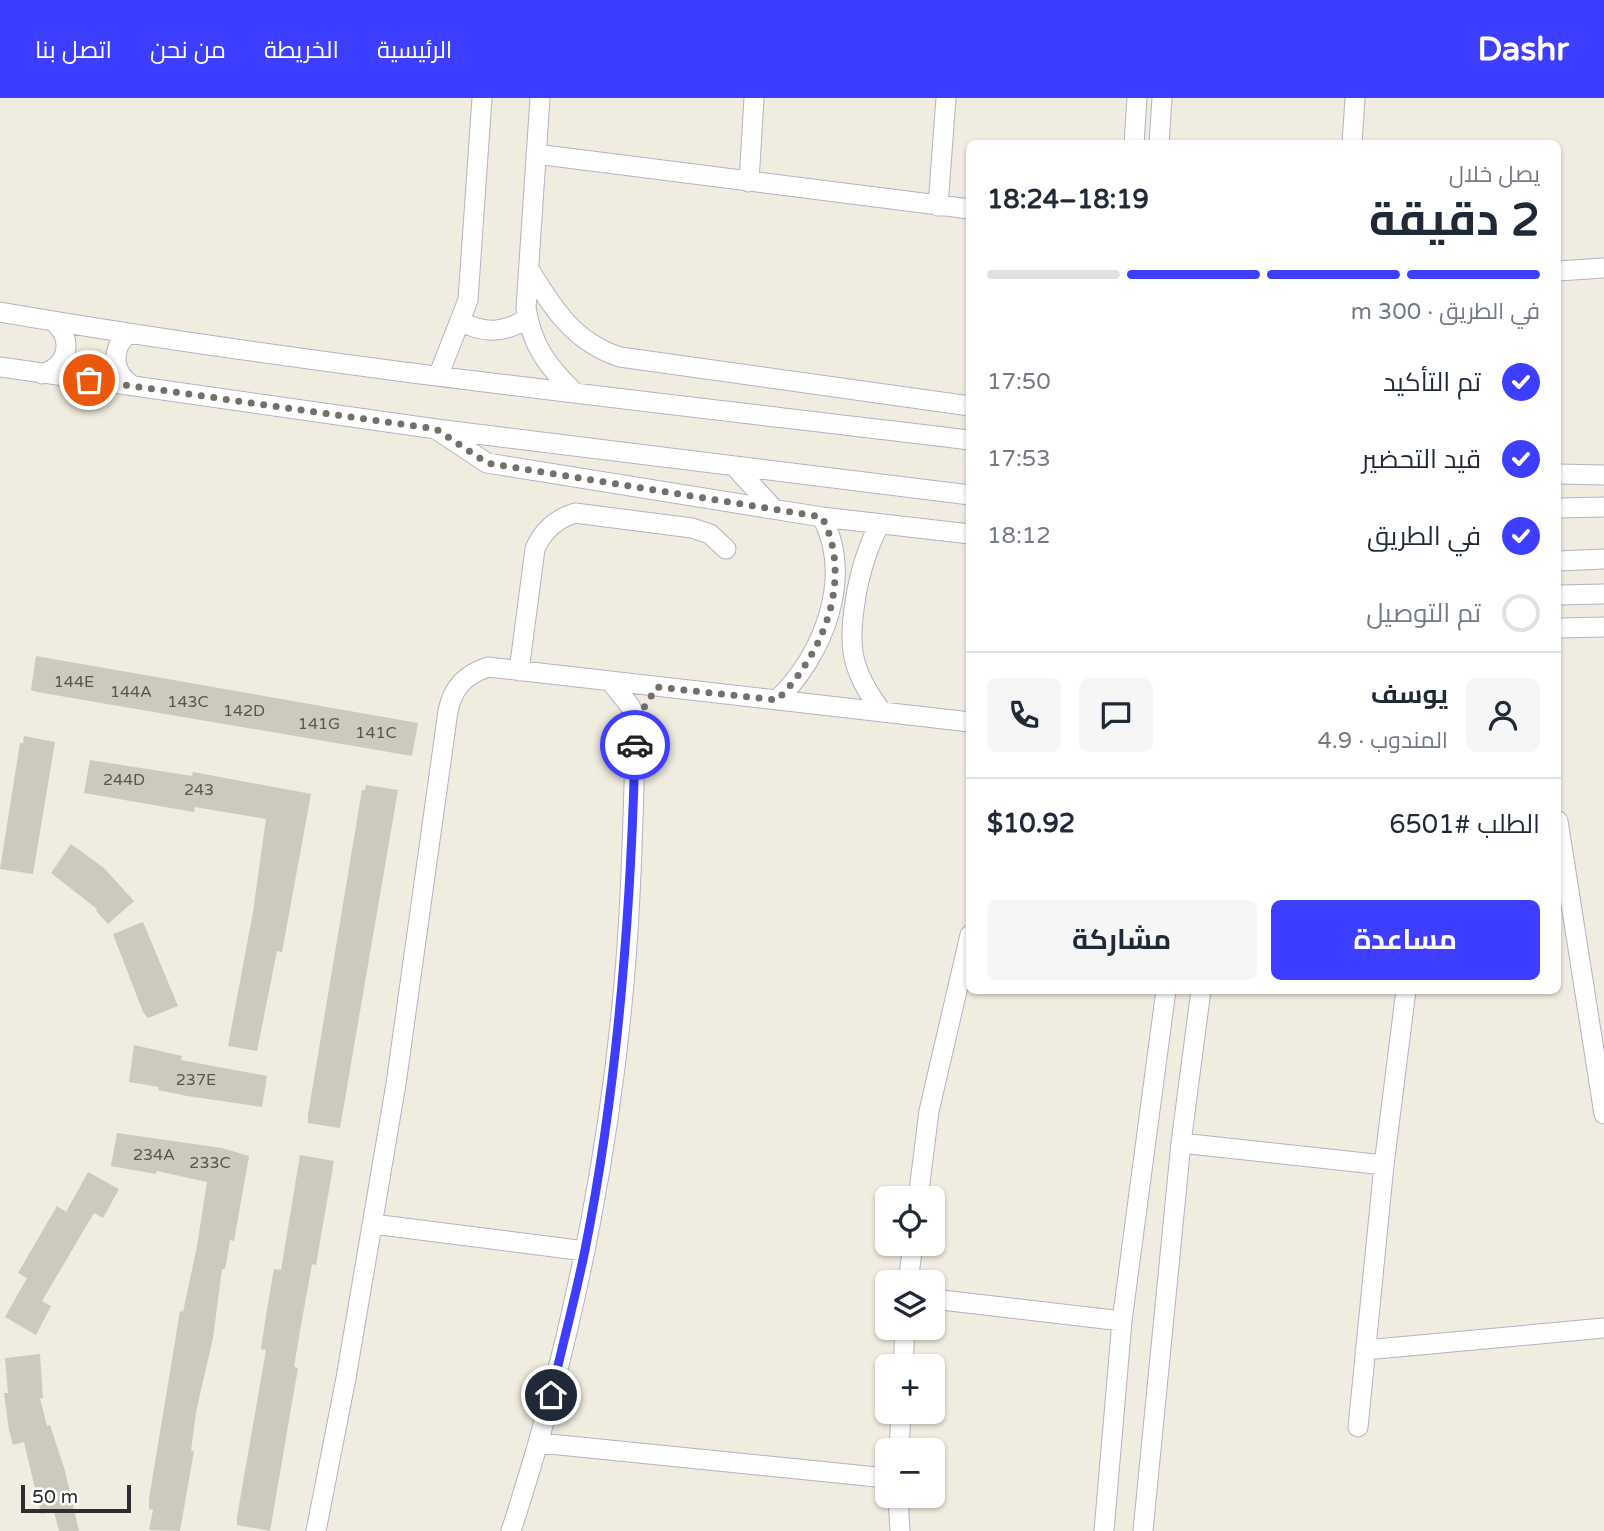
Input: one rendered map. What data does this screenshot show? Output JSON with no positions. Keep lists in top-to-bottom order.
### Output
{
  "house_numbers": [
    "144E",
    "144A",
    "143C",
    "142D",
    "141G",
    "141C",
    "244D",
    "243",
    "237E",
    "234A",
    "233C"
  ],
  "scale_bar": "50 m",
  "page": {
    "header": "Dashr",
    "nav": [
      "الرئيسية",
      "الخريطة",
      "من نحن",
      "اتصل بنا"
    ],
    "heading": ["2 دقيقة", "يصل خلال", "18:19–18:24"],
    "panel": [
      "يوسف",
      "المندوب · 4.9",
      "الطلب #6501",
      "$10.92"
    ],
    "bar": "في الطريق · 300 m",
    "list": [
      ["تم التأكيد", "17:50"],
      ["قيد التحضير", "17:53"],
      ["في الطريق", "18:12"],
      "تم التوصيل"
    ],
    "buttons": ["مساعدة", "مشاركة"],
    "map_buttons": ["+", "−"],
    "scale": "50 m"
  }
}
